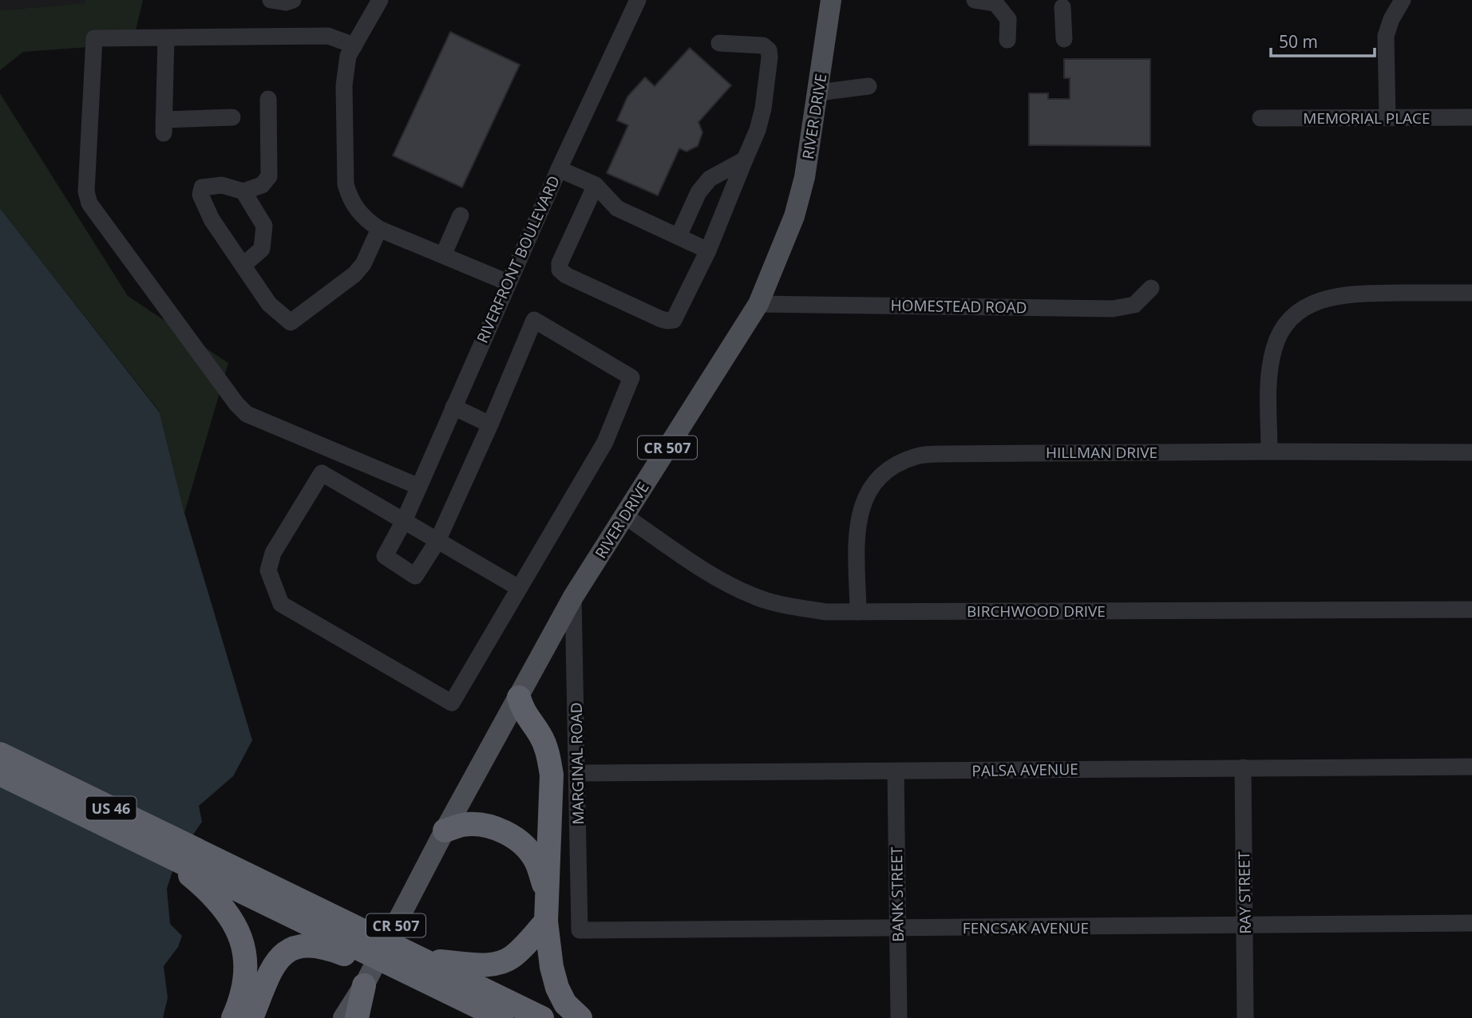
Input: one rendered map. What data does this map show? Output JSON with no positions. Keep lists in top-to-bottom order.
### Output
{
  "streets": {
    "highway": ["US 46"],
    "main road": ["RIVER DRIVE", "CR 507"],
    "street": [
      "MEMORIAL PLACE",
      "RIVERFRONT BOULEVARD",
      "HOMESTEAD ROAD",
      "HILLMAN DRIVE",
      "BIRCHWOOD DRIVE",
      "MARGINAL ROAD",
      "PALSA AVENUE",
      "RAY STREET",
      "BANK STREET",
      "FENCSAK AVENUE"
    ]
  },
  "crossings": [
    ["RIVER DRIVE", "HOMESTEAD ROAD"],
    ["RIVER DRIVE", "BIRCHWOOD DRIVE"],
    ["RIVER DRIVE", "MARGINAL ROAD"],
    ["HILLMAN DRIVE", "BIRCHWOOD DRIVE"],
    ["MARGINAL ROAD", "PALSA AVENUE"],
    ["MARGINAL ROAD", "FENCSAK AVENUE"],
    ["PALSA AVENUE", "RAY STREET"],
    ["PALSA AVENUE", "BANK STREET"],
    ["RAY STREET", "FENCSAK AVENUE"],
    ["BANK STREET", "FENCSAK AVENUE"]
  ],
  "scale_bar": "50 m"
}
